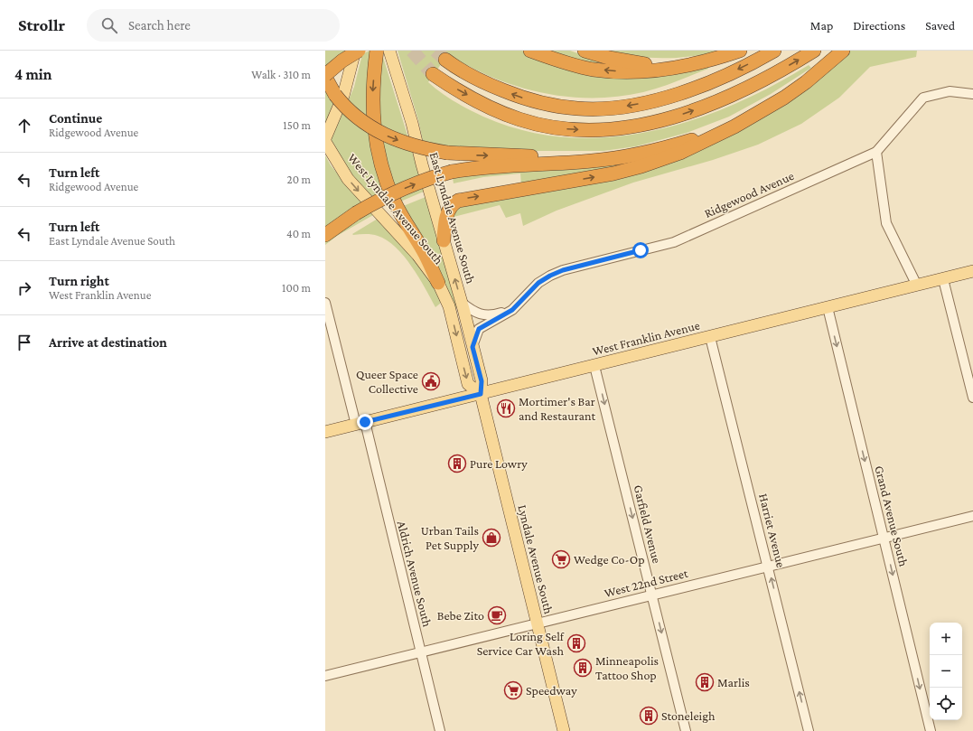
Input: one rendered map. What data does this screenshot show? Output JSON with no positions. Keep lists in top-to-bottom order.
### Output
{
  "streets": {
    "main road": [
      "West Lyndale Avenue South",
      "East Lyndale Avenue South",
      "West Franklin Avenue",
      "Lyndale Avenue South"
    ],
    "street": [
      "Ridgewood Avenue",
      "Grand Avenue South",
      "Garfield Avenue",
      "Harriet Avenue",
      "Aldrich Avenue South",
      "West 22nd Street"
    ]
  },
  "crossings": [
    ["Ridgewood Avenue", "East Lyndale Avenue South"],
    ["West Lyndale Avenue South", "East Lyndale Avenue South"],
    ["West Lyndale Avenue South", "West Franklin Avenue"],
    ["West Lyndale Avenue South", "Lyndale Avenue South"],
    ["East Lyndale Avenue South", "West Franklin Avenue"],
    ["East Lyndale Avenue South", "Lyndale Avenue South"],
    ["West Franklin Avenue", "Grand Avenue South"],
    ["West Franklin Avenue", "Garfield Avenue"],
    ["West Franklin Avenue", "Harriet Avenue"],
    ["West Franklin Avenue", "Lyndale Avenue South"],
    ["West Franklin Avenue", "Aldrich Avenue South"],
    ["Grand Avenue South", "West 22nd Street"],
    ["Garfield Avenue", "West 22nd Street"],
    ["Harriet Avenue", "West 22nd Street"],
    ["Lyndale Avenue South", "West 22nd Street"],
    ["Aldrich Avenue South", "West 22nd Street"]
  ],
  "one_way": [
    "West Lyndale Avenue South",
    "Grand Avenue South",
    "Garfield Avenue",
    "Harriet Avenue"
  ],
  "places": {
    "public building": ["Queer Space Collective"],
    "restaurant": ["Mortimer's Bar and Restaurant"],
    "building": [
      "Pure Lowry",
      "Loring Self Service Car Wash",
      "Minneapolis Tattoo Shop",
      "Marlis",
      "Stoneleigh"
    ],
    "shop": ["Urban Tails Pet Supply"],
    "supermarket": ["Wedge Co-Op", "Speedway"],
    "cafe": ["Bebe Zito"]
  },
  "page": {
    "header": "Strollr",
    "search": "Search here",
    "nav": ["Map", "Directions", "Saved"],
    "heading": ["4 min", "Walk · 310 m"],
    "list": [
      ["Continue", "Ridgewood Avenue", "150 m"],
      ["Turn left", "Ridgewood Avenue", "20 m"],
      ["Turn left", "East Lyndale Avenue South", "40 m"],
      ["Turn right", "West Franklin Avenue", "100 m"],
      "Arrive at destination"
    ],
    "map_buttons": ["+", "−"]
  }
}
